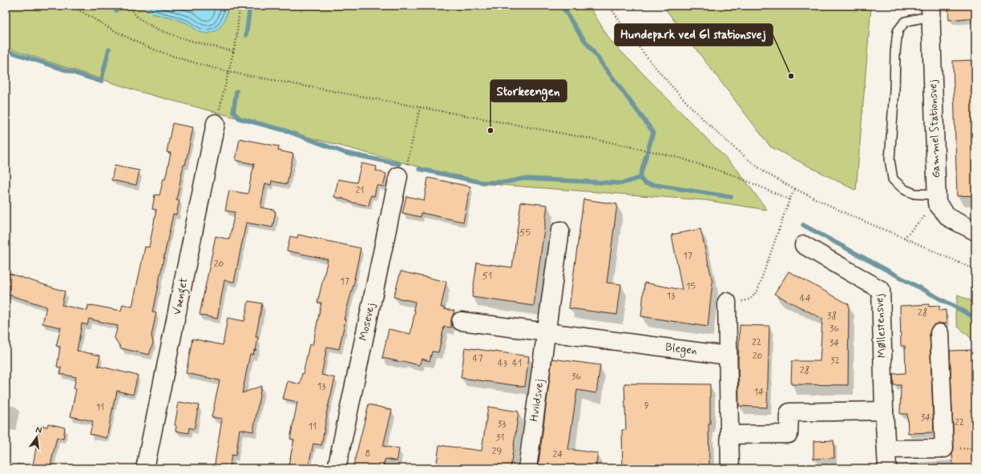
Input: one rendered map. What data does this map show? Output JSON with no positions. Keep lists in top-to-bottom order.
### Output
{
  "streets": {
    "street": [
      "Gammel Stationsvej",
      "Vænget",
      "Mosevej",
      "Møllestensvej",
      "Blegen",
      "Hviidsvej"
    ]
  },
  "crossings": [
    ["Blegen", "Hviidsvej"]
  ],
  "places": ["Hundepark ved Gl stationsvej", "Storkeengen"],
  "house_numbers": [
    "21",
    "55",
    "17",
    "20",
    "51",
    "17",
    "15",
    "13",
    "44",
    "28",
    "38",
    "36",
    "22",
    "34",
    "20",
    "47",
    "32",
    "43",
    "41",
    "28",
    "36",
    "13",
    "14",
    "9",
    "11",
    "34",
    "22",
    "33",
    "11",
    "31",
    "29",
    "8",
    "24"
  ],
  "north": "top"
}
